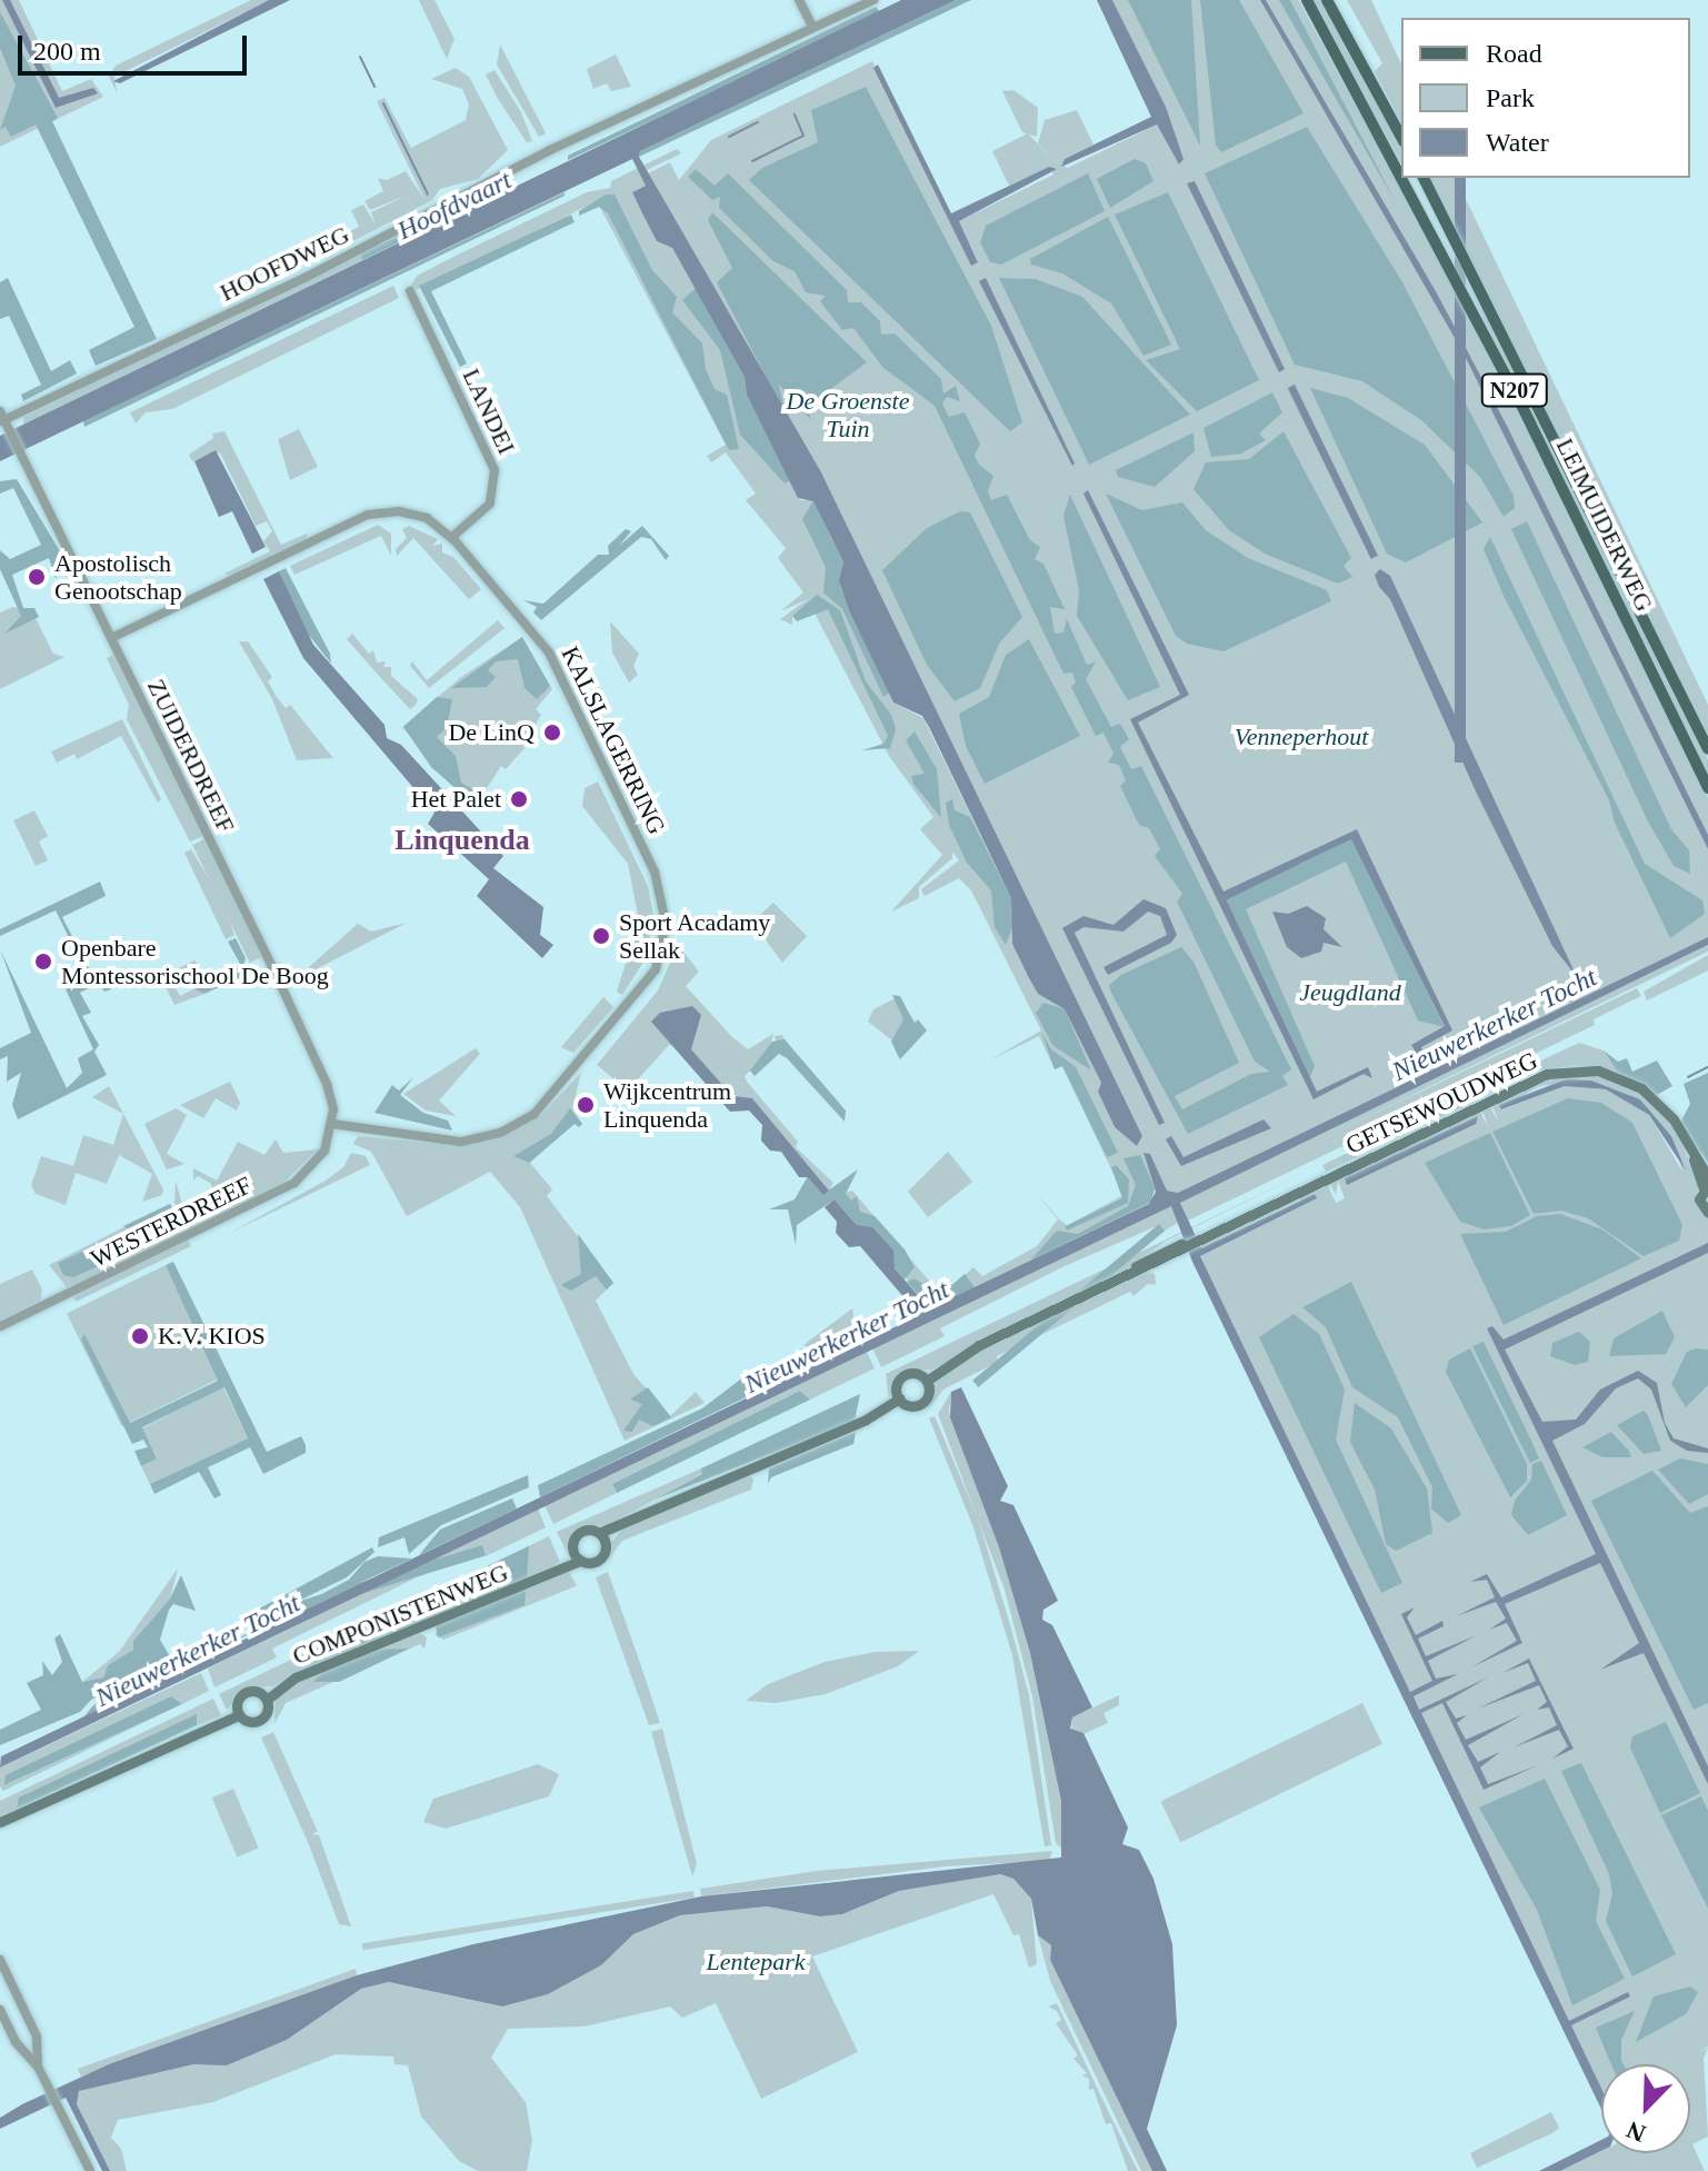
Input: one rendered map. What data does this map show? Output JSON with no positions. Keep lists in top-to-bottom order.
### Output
{
  "streets": {
    "main road": [
      "N207",
      "LEIMUIDERWEG",
      "GETSEWOUDWEG",
      "COMPONISTENWEG"
    ],
    "street": [
      "HOOFDWEG",
      "LANDEI",
      "KALSLAGERRING",
      "ZUIDERDREEF",
      "WESTERDREEF"
    ]
  },
  "crossings": [
    ["HOOFDWEG", "ZUIDERDREEF"],
    ["LANDEI", "KALSLAGERRING"],
    ["KALSLAGERRING", "ZUIDERDREEF"],
    ["KALSLAGERRING", "WESTERDREEF"],
    ["ZUIDERDREEF", "WESTERDREEF"]
  ],
  "districts": ["Linquenda"],
  "water": ["Hoofdvaart", "Nieuwerkerker Tocht"],
  "parks": [
    "De Groenste Tuin",
    "Venneperhout",
    "Jeugdland",
    "Lentepark"
  ],
  "places": [
    "Apostolisch Genootschap",
    "De LinQ",
    "Het Palet",
    "Sport Acadamy Sellak",
    "Openbare Montessorischool De Boog",
    "Wijkcentrum Linquenda",
    "K.V. KIOS"
  ],
  "legend": ["Road", "Park", "Water"],
  "scale_bar": "200 m",
  "north": "bottom left"
}
